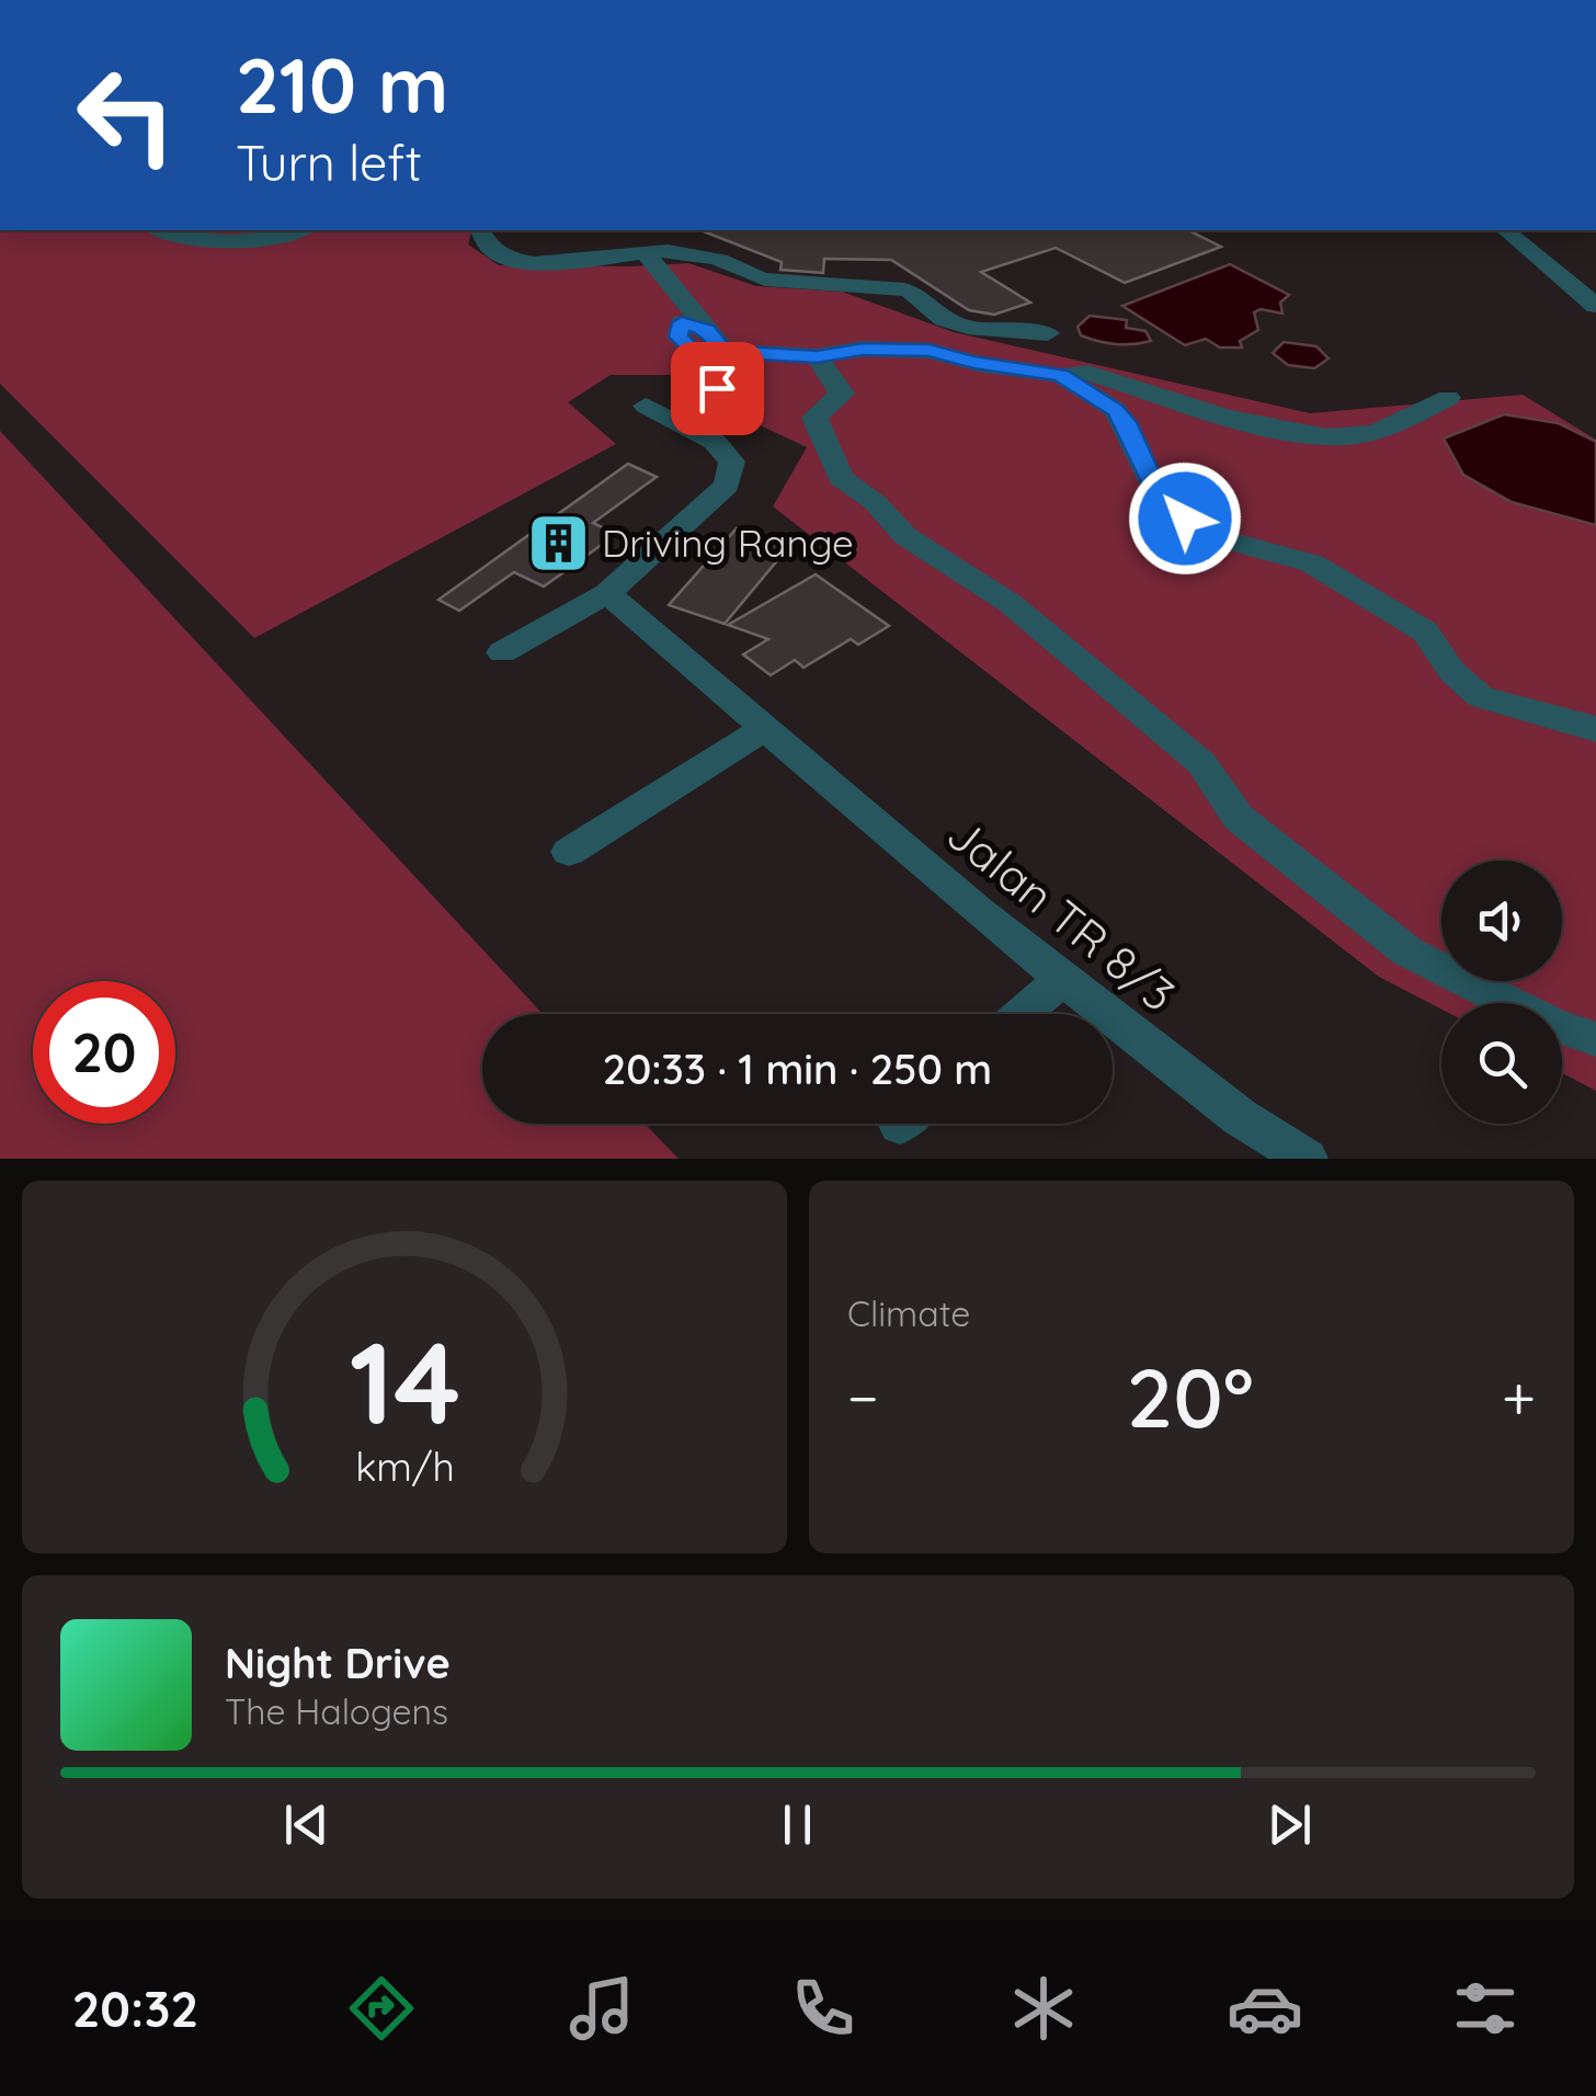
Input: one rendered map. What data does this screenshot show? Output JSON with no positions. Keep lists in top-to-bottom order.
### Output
{
  "streets": {
    "street": ["Jalan TR 8/3"]
  },
  "places": {
    "building": ["Driving Range"]
  },
  "page": {
    "turn": ["210 m", "Turn left"],
    "limit": "20",
    "trip": "20:33 · 1 min · 250 m",
    "tile": "Climate",
    "heat": ["−", "20°", "+"],
    "song": ["Night Drive", "The Halogens"],
    "tabs": "20:32",
    "gauge": ["14", "km/h"]
  }
}
